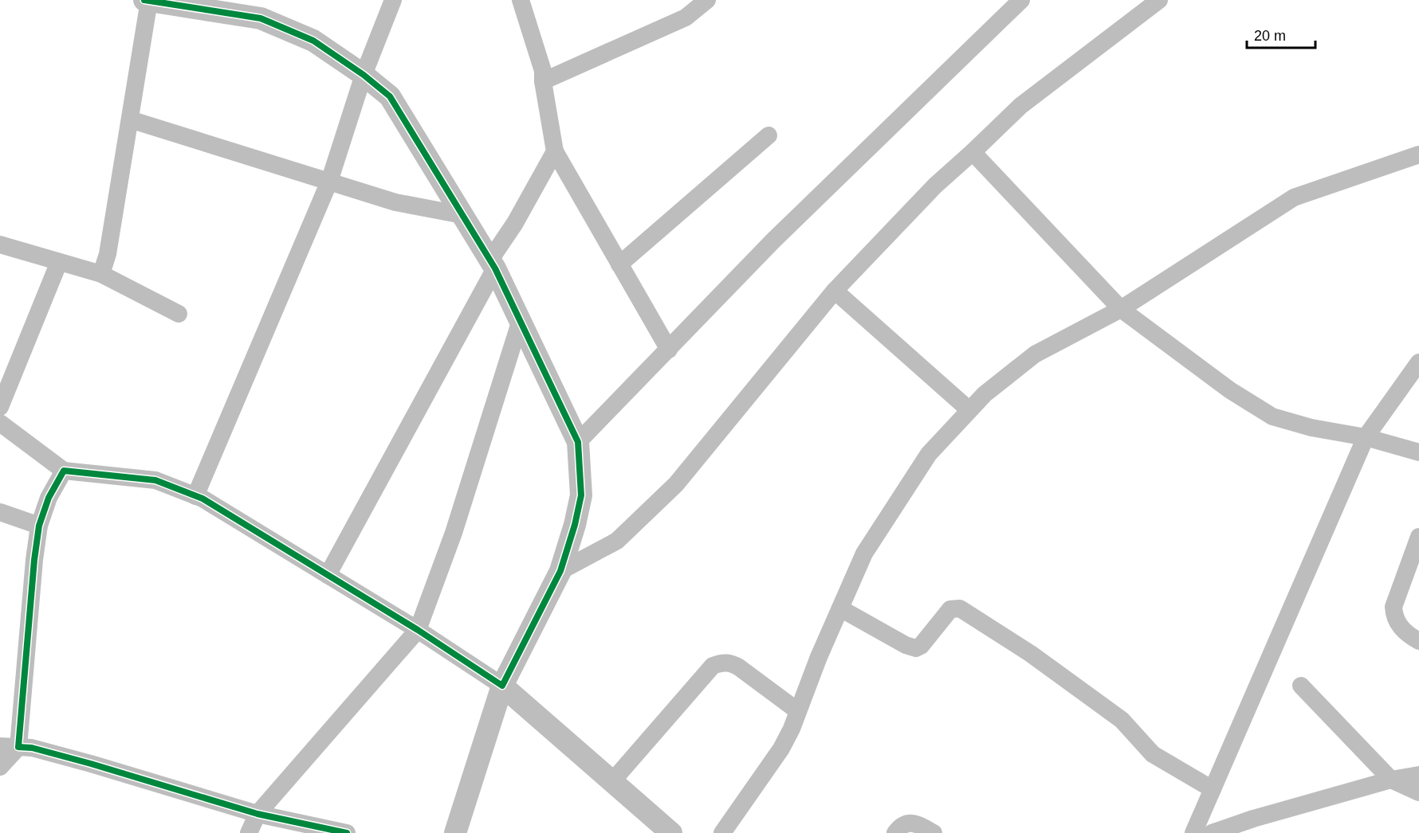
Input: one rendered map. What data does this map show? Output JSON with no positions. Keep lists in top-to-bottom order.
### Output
{
  "scale_bar": "20 m"
}
